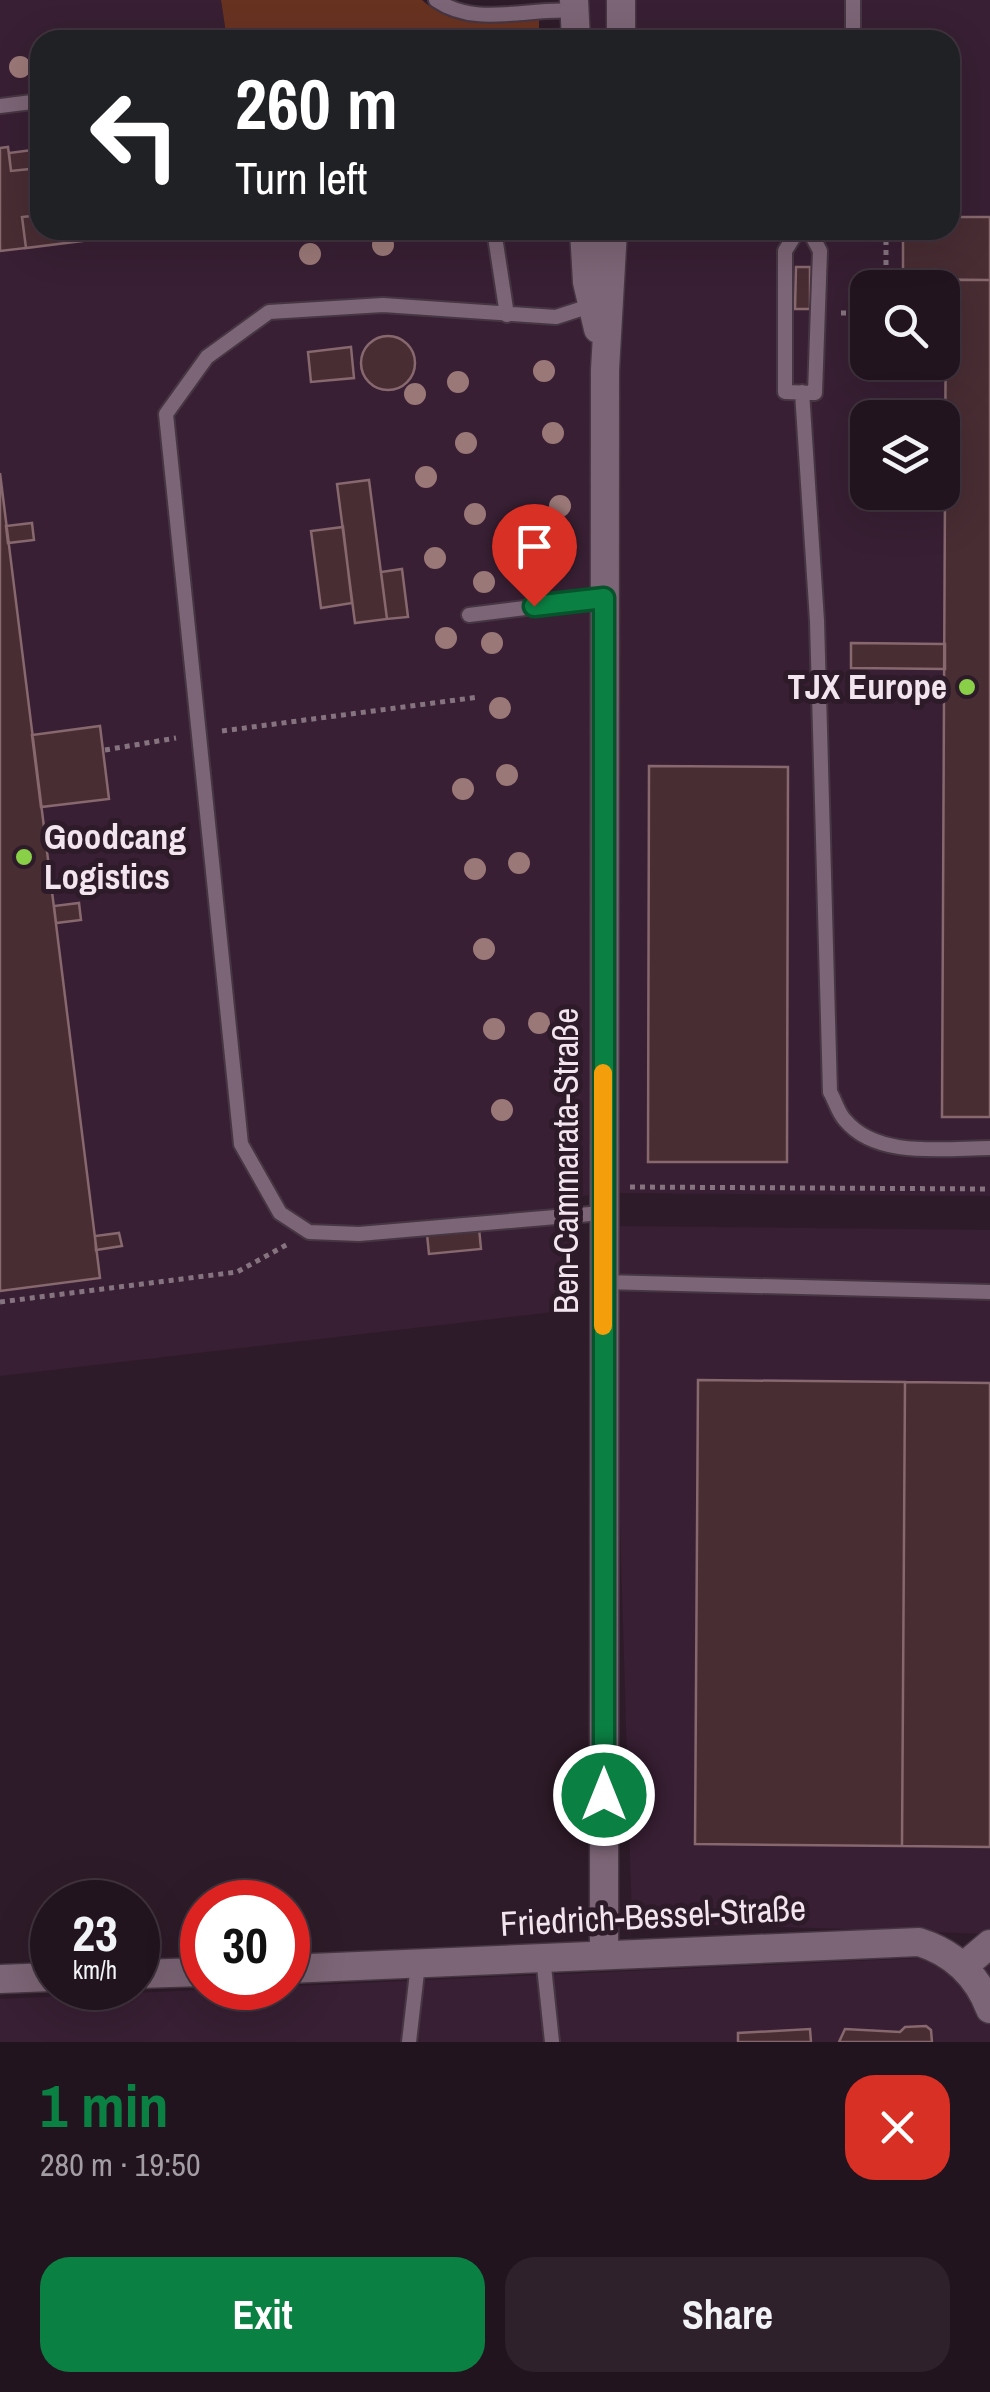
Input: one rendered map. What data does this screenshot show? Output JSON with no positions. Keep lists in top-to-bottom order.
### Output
{
  "streets": {
    "street": ["Ben-Cammarata-Straße", "Friedrich-Bessel-Straße"]
  },
  "crossings": [
    ["Ben-Cammarata-Straße", "Friedrich-Bessel-Straße"]
  ],
  "places": ["TJX Europe", "Goodcang Logistics"],
  "page": {
    "turn": ["260 m", "Turn left"],
    "speed": "23 km/h",
    "limit": "30",
    "heading": ["1 min", "280 m · 19:50"],
    "buttons": ["Exit", "Share"]
  }
}
